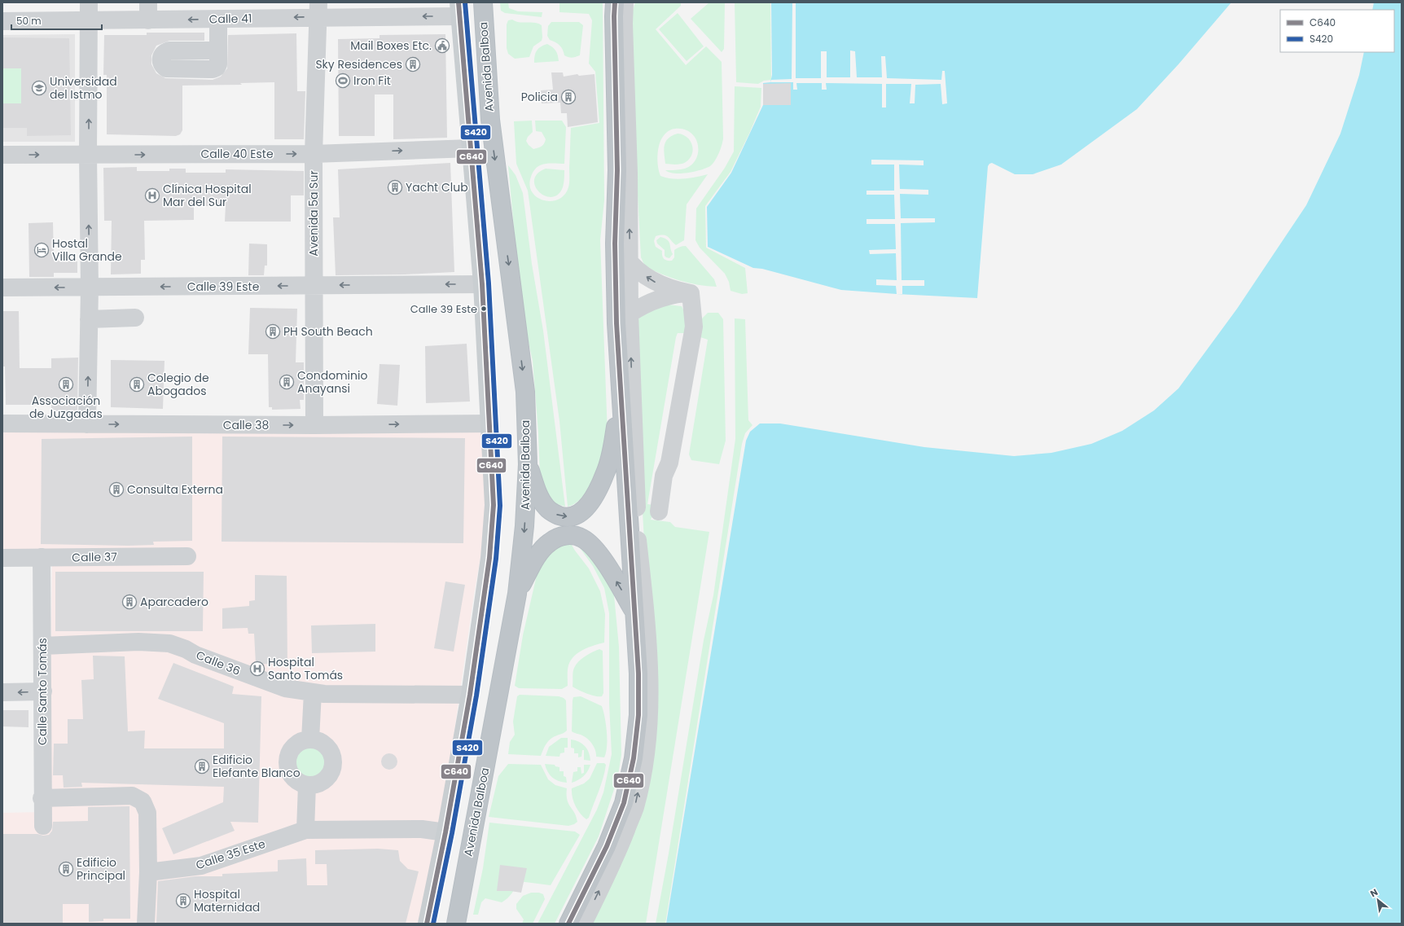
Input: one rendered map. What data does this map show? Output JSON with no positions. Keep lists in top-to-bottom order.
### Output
{
  "streets": {
    "highway": ["Avenida Balboa"],
    "street": [
      "Calle 41",
      "Calle 40 Este",
      "Avenida 5a Sur",
      "Calle 39 Este",
      "Calle 38",
      "Calle 37",
      "Calle 36",
      "Calle Santo Tomás",
      "Calle 35 Este"
    ]
  },
  "crossings": [
    ["Calle 41", "Avenida Balboa"],
    ["Calle 41", "Avenida 5a Sur"],
    ["Avenida Balboa", "Calle 40 Este"],
    ["Avenida Balboa", "Calle 39 Este"],
    ["Avenida Balboa", "Calle 38"],
    ["Avenida Balboa", "Calle 36"],
    ["Avenida Balboa", "Calle 35 Este"],
    ["Calle 40 Este", "Avenida 5a Sur"],
    ["Avenida 5a Sur", "Calle 39 Este"],
    ["Avenida 5a Sur", "Calle 38"],
    ["Calle 37", "Calle Santo Tomás"],
    ["Calle 36", "Calle Santo Tomás"]
  ],
  "one_way": [
    "Calle 41",
    "Calle 40 Este",
    "Calle 39 Este",
    "Calle 38"
  ],
  "places": {
    "public building": ["Mail Boxes Etc."],
    "building": [
      "Sky Residences",
      "Policia",
      "Yacht Club",
      "PH South Beach",
      "Condominio Anayansi",
      "Associación de Juzgadas",
      "Colegio de Abogados",
      "Consulta Externa",
      "Aparcadero",
      "Edificio Elefante Blanco",
      "Edificio Principal",
      "Hospital Maternidad"
    ],
    "sports": ["Iron Fit"],
    "school or university": ["Universidad del Istmo"],
    "hospital": ["Clínica Hospital Mar del Sur", "Hospital Santo Tomás"],
    "hotel": ["Hostal Villa Grande"],
    "other": ["Calle 39 Este"]
  },
  "lines": ["transit line C640", "transit line S420"],
  "legend": ["C640", "S420"],
  "scale_bar": "50 m",
  "north": "top left"
}
